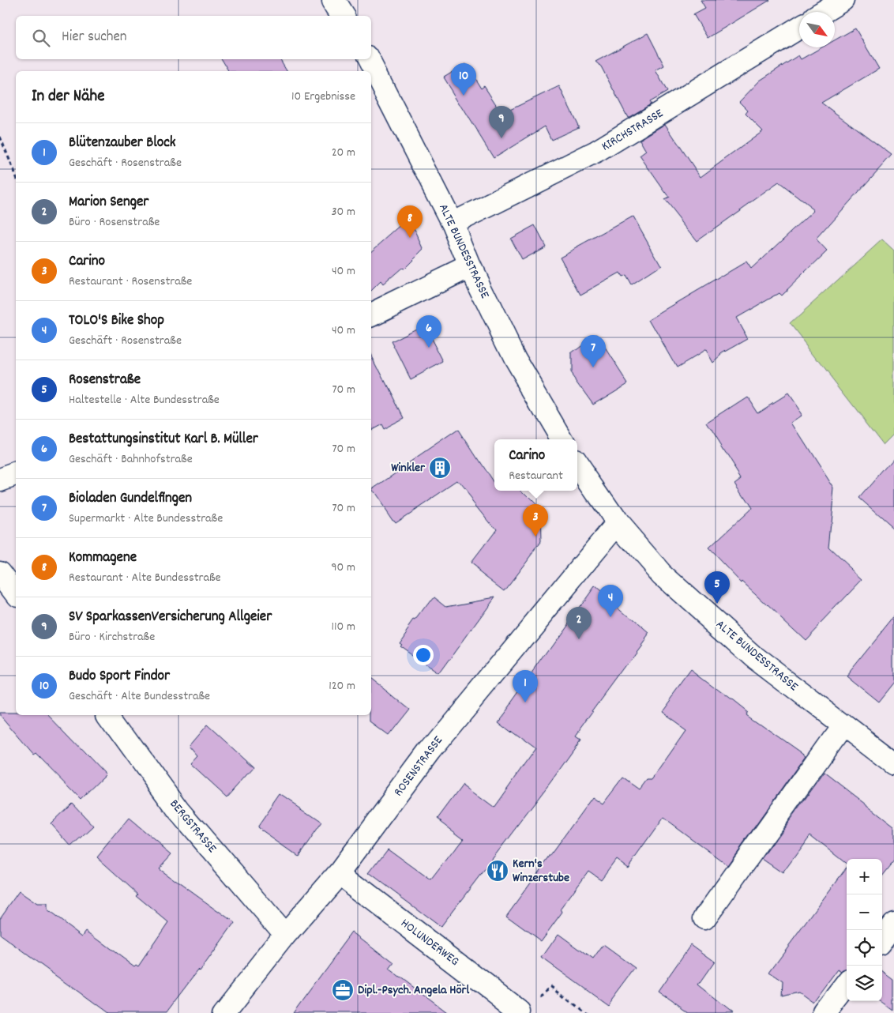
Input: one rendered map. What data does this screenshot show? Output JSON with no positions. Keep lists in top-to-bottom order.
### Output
{
  "streets": {
    "street": [
      "KIRCHSTRASSE",
      "ALTE BUNDESSTRASSE",
      "ROSENSTRASSE",
      "BERGSTRASSE",
      "HOLUNDERWEG"
    ]
  },
  "crossings": [
    ["KIRCHSTRASSE", "ALTE BUNDESSTRASSE"],
    ["ALTE BUNDESSTRASSE", "ROSENSTRASSE"],
    ["ROSENSTRASSE", "BERGSTRASSE"],
    ["ROSENSTRASSE", "HOLUNDERWEG"]
  ],
  "places": {
    "building": ["Winkler"],
    "restaurant": ["Kern's Winzerstube"],
    "office": ["Dipl.-Psych. Angela Hörl"]
  },
  "north": "bottom right",
  "page": {
    "search": "Hier suchen",
    "pins": [
      "10",
      "9",
      "8",
      "6",
      "7",
      "3",
      "5",
      "4",
      "2",
      "1"
    ],
    "heading": ["In der Nähe", "10 Ergebnisse"],
    "list": [
      {
        "mark": "1",
        "name": "Blütenzauber Block",
        "note": "Geschäft · Rosenstraße",
        "value": "20 m"
      },
      {
        "mark": "2",
        "name": "Marion Senger",
        "note": "Büro · Rosenstraße",
        "value": "30 m"
      },
      {
        "mark": "3",
        "name": "Carino",
        "note": "Restaurant · Rosenstraße",
        "value": "40 m"
      },
      {
        "mark": "4",
        "name": "TOLO'S Bike Shop",
        "note": "Geschäft · Rosenstraße",
        "value": "40 m"
      },
      {
        "mark": "5",
        "name": "Rosenstraße",
        "note": "Haltestelle · Alte Bundesstraße",
        "value": "70 m"
      },
      {
        "mark": "6",
        "name": "Bestattungsinstitut Karl B. Müller",
        "note": "Geschäft · Bahnhofstraße",
        "value": "70 m"
      },
      {
        "mark": "7",
        "name": "Bioladen Gundelfingen",
        "note": "Supermarkt · Alte Bundesstraße",
        "value": "70 m"
      },
      {
        "mark": "8",
        "name": "Kommagene",
        "note": "Restaurant · Alte Bundesstraße",
        "value": "90 m"
      },
      {
        "mark": "9",
        "name": "SV SparkassenVersicherung Allgeier",
        "note": "Büro · Kirchstraße",
        "value": "110 m"
      },
      {
        "mark": "10",
        "name": "Budo Sport Findor",
        "note": "Geschäft · Alte Bundesstraße",
        "value": "120 m"
      }
    ],
    "popup": ["Carino", "Restaurant"],
    "map_buttons": ["+", "−"]
  }
}
